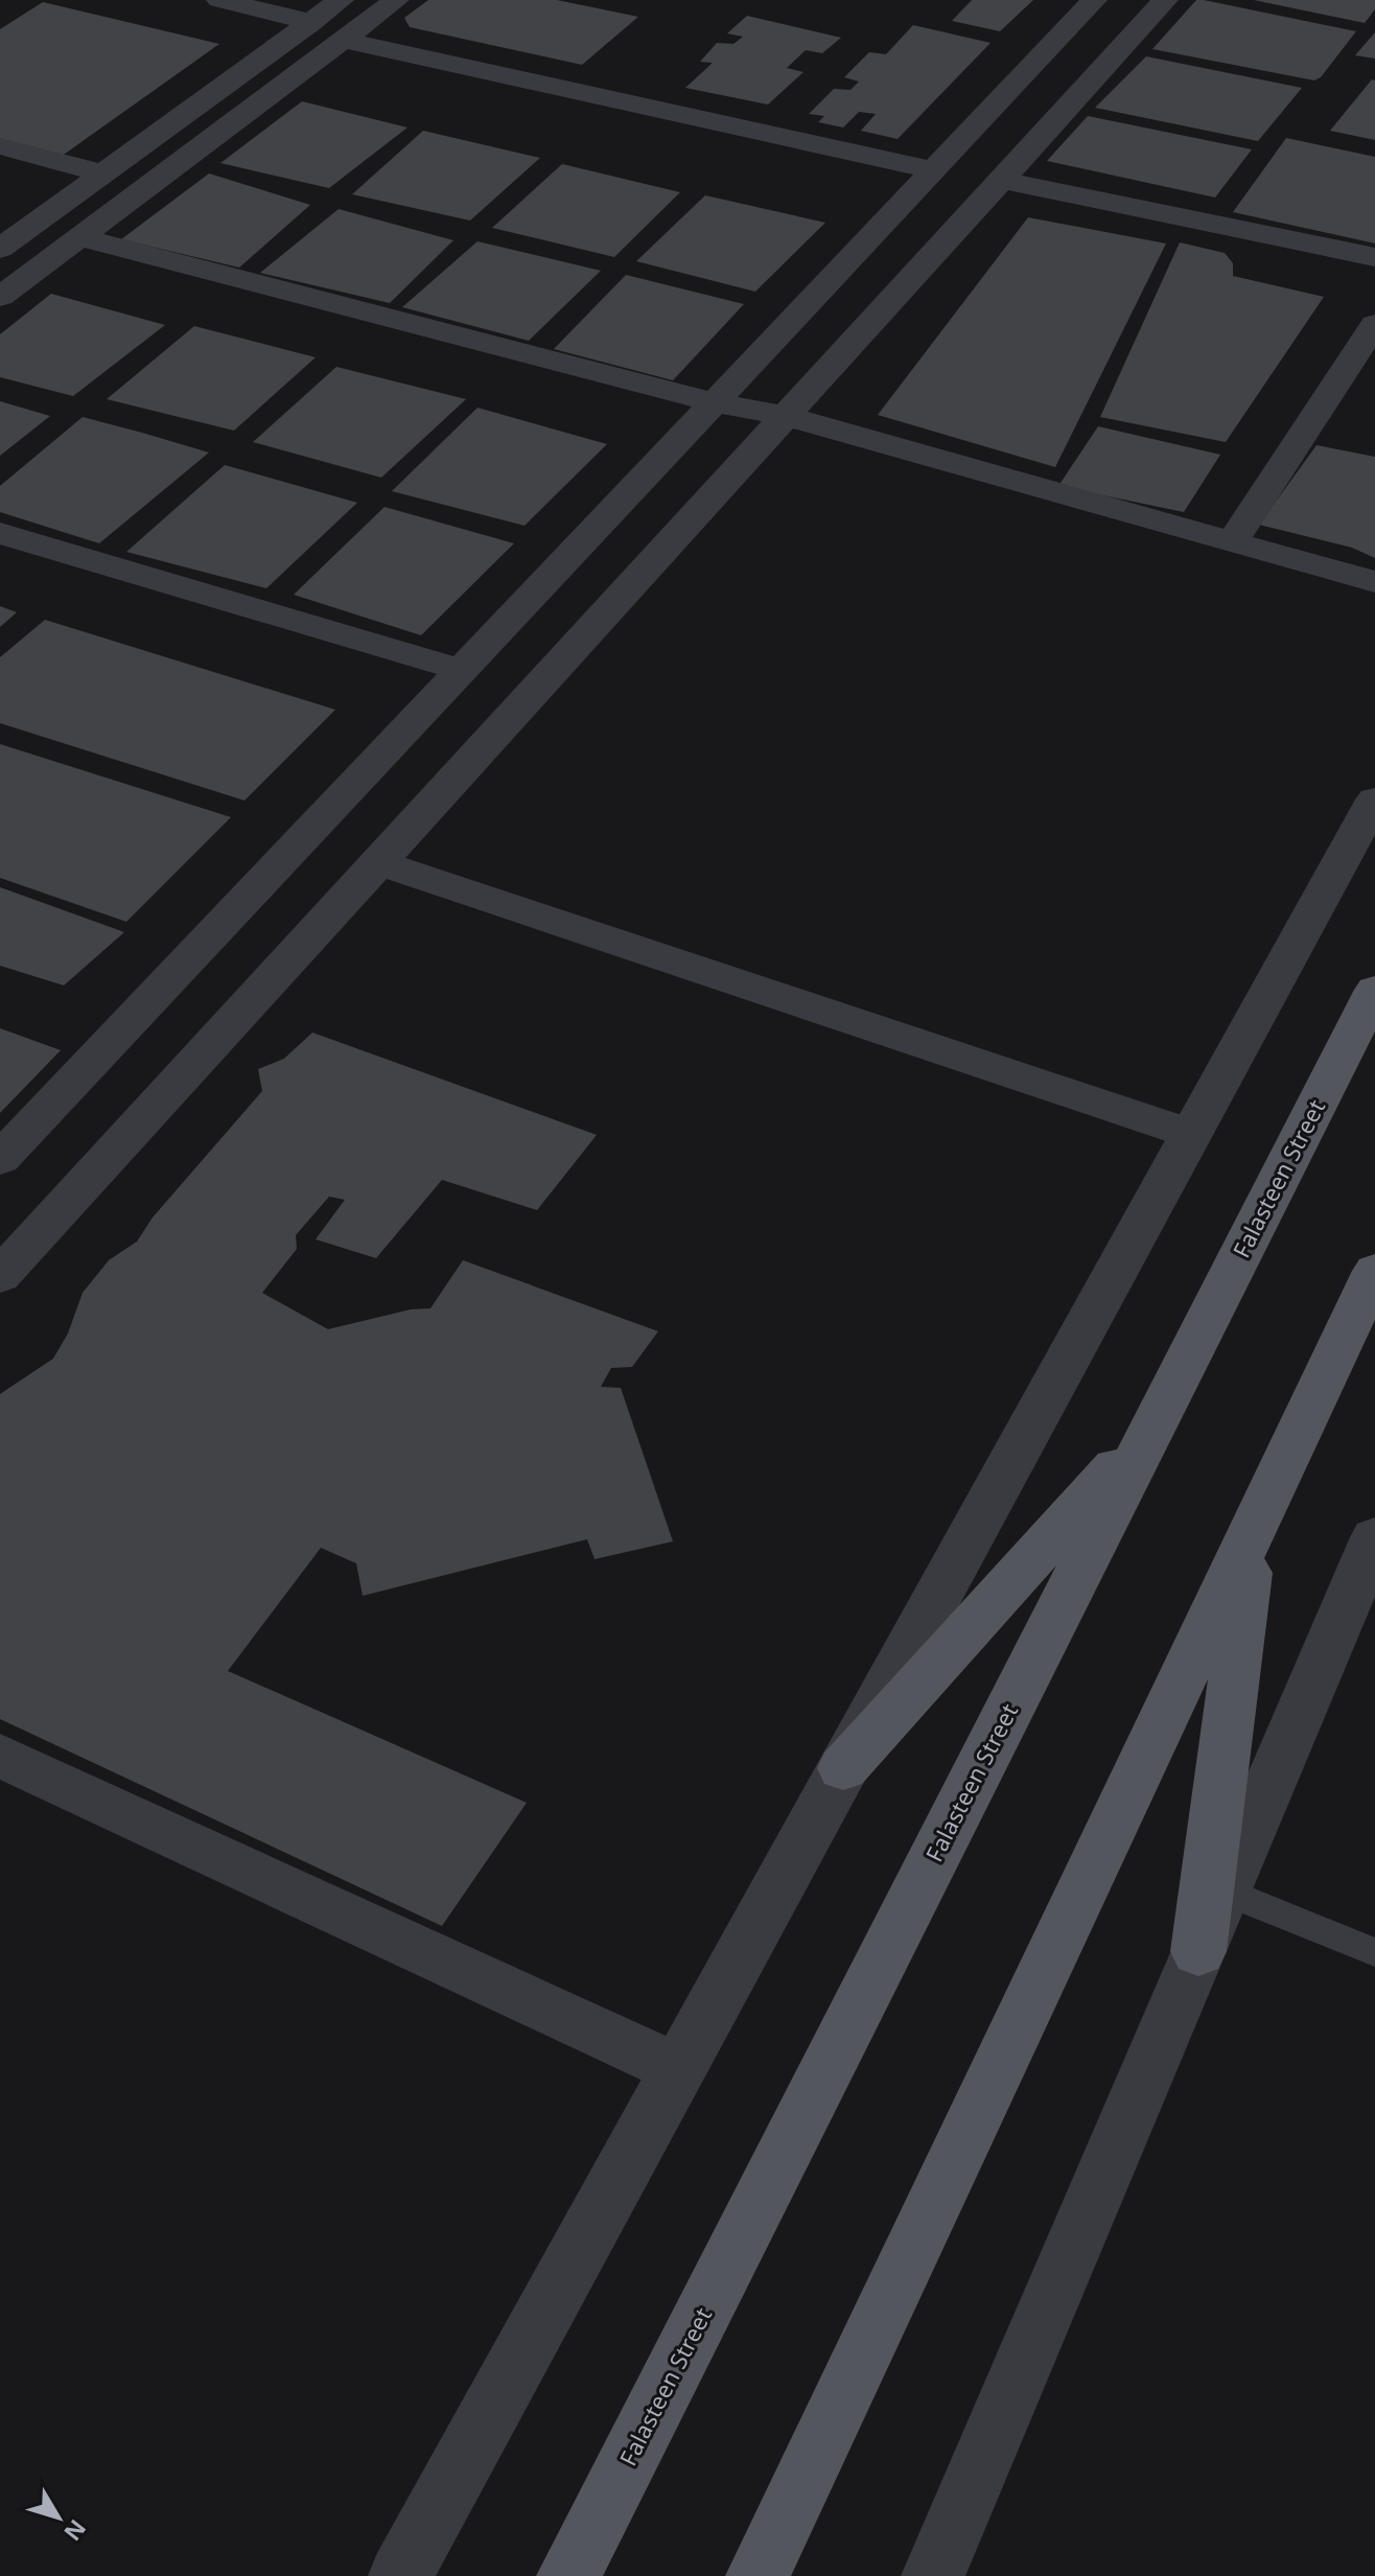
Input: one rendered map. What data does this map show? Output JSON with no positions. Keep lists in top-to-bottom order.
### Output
{
  "streets": {
    "main road": ["Falasteen Street"]
  },
  "north": "bottom right"
}
